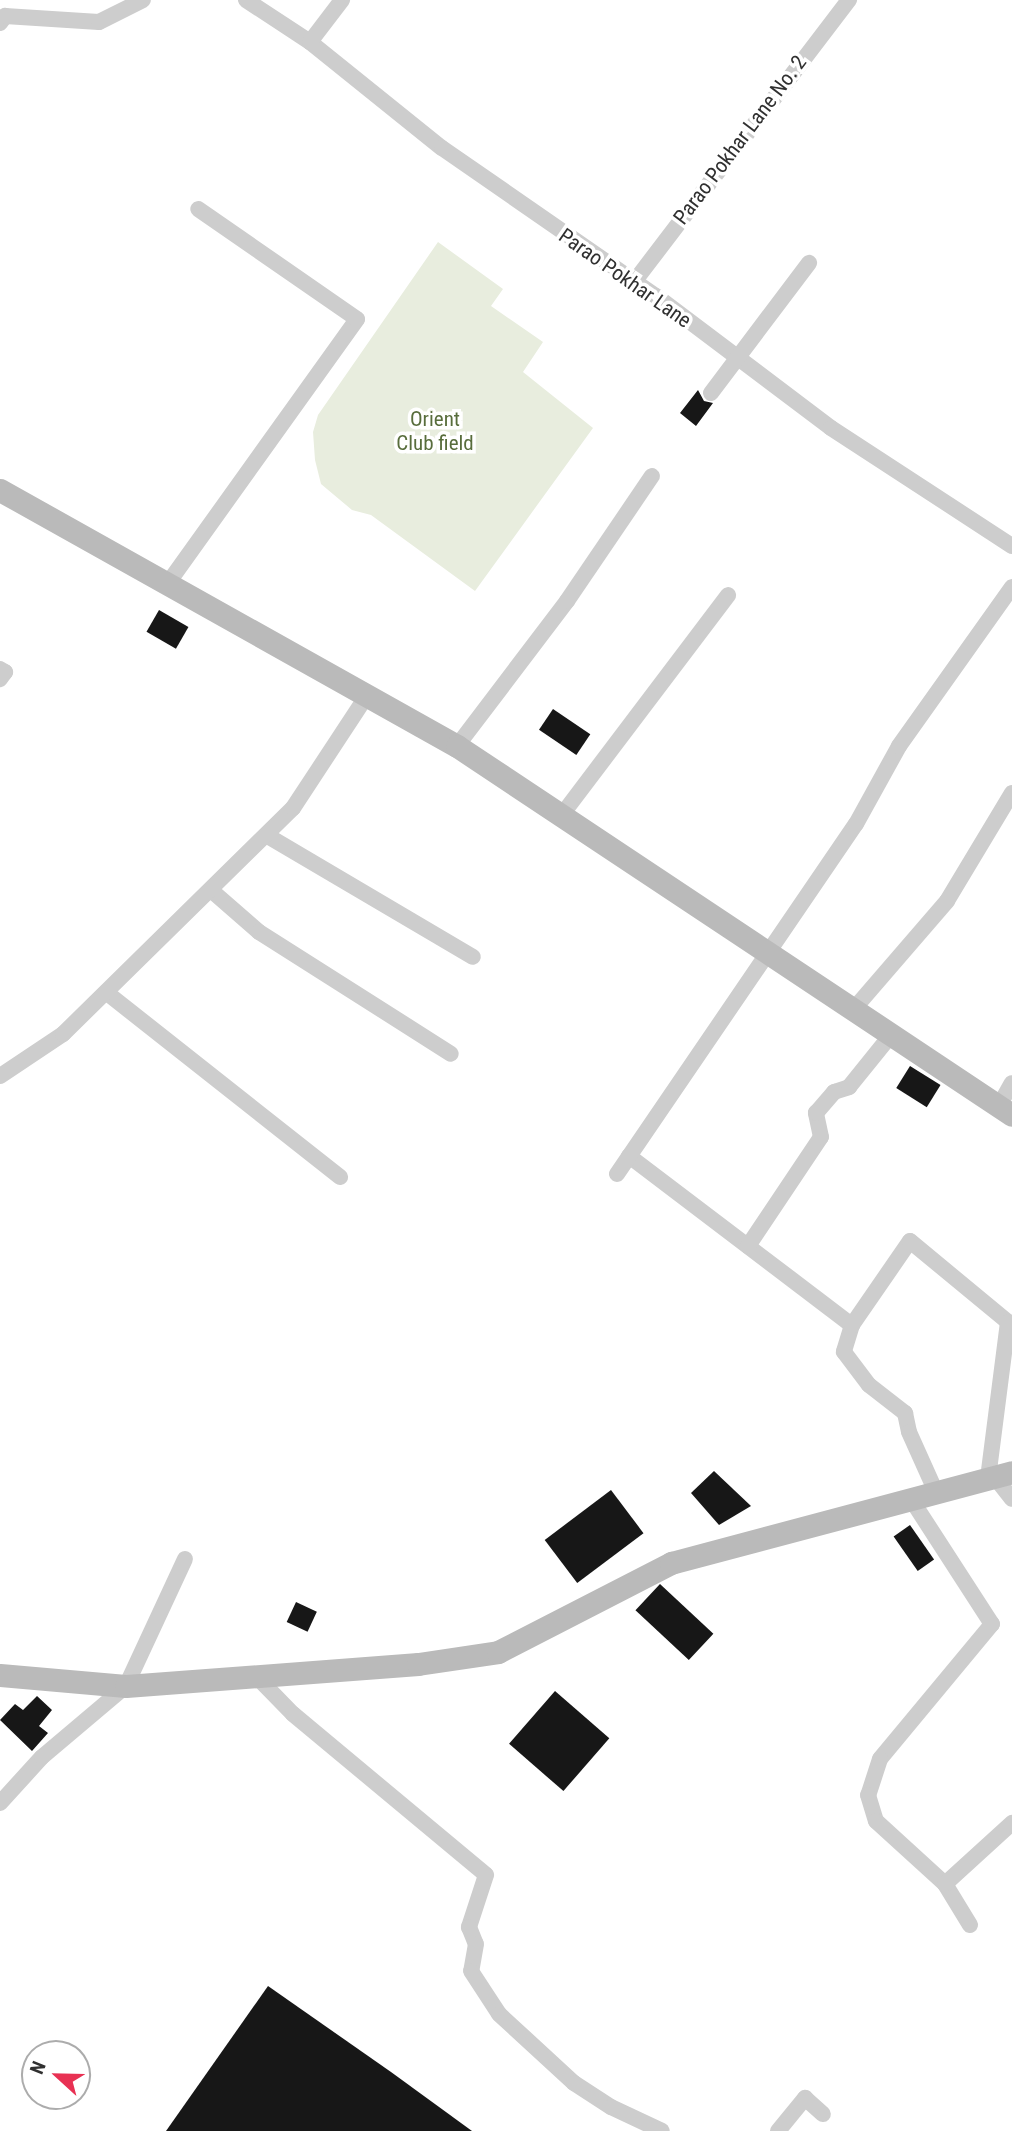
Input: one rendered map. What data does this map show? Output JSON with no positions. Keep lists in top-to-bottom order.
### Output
{
  "streets": {
    "street": ["Parao Pokhar Lane No. 2", "Parao Pokhar Lane"]
  },
  "crossings": [
    ["Parao Pokhar Lane No. 2", "Parao Pokhar Lane"]
  ],
  "parks": ["Orient Club field"],
  "north": "left"
}
